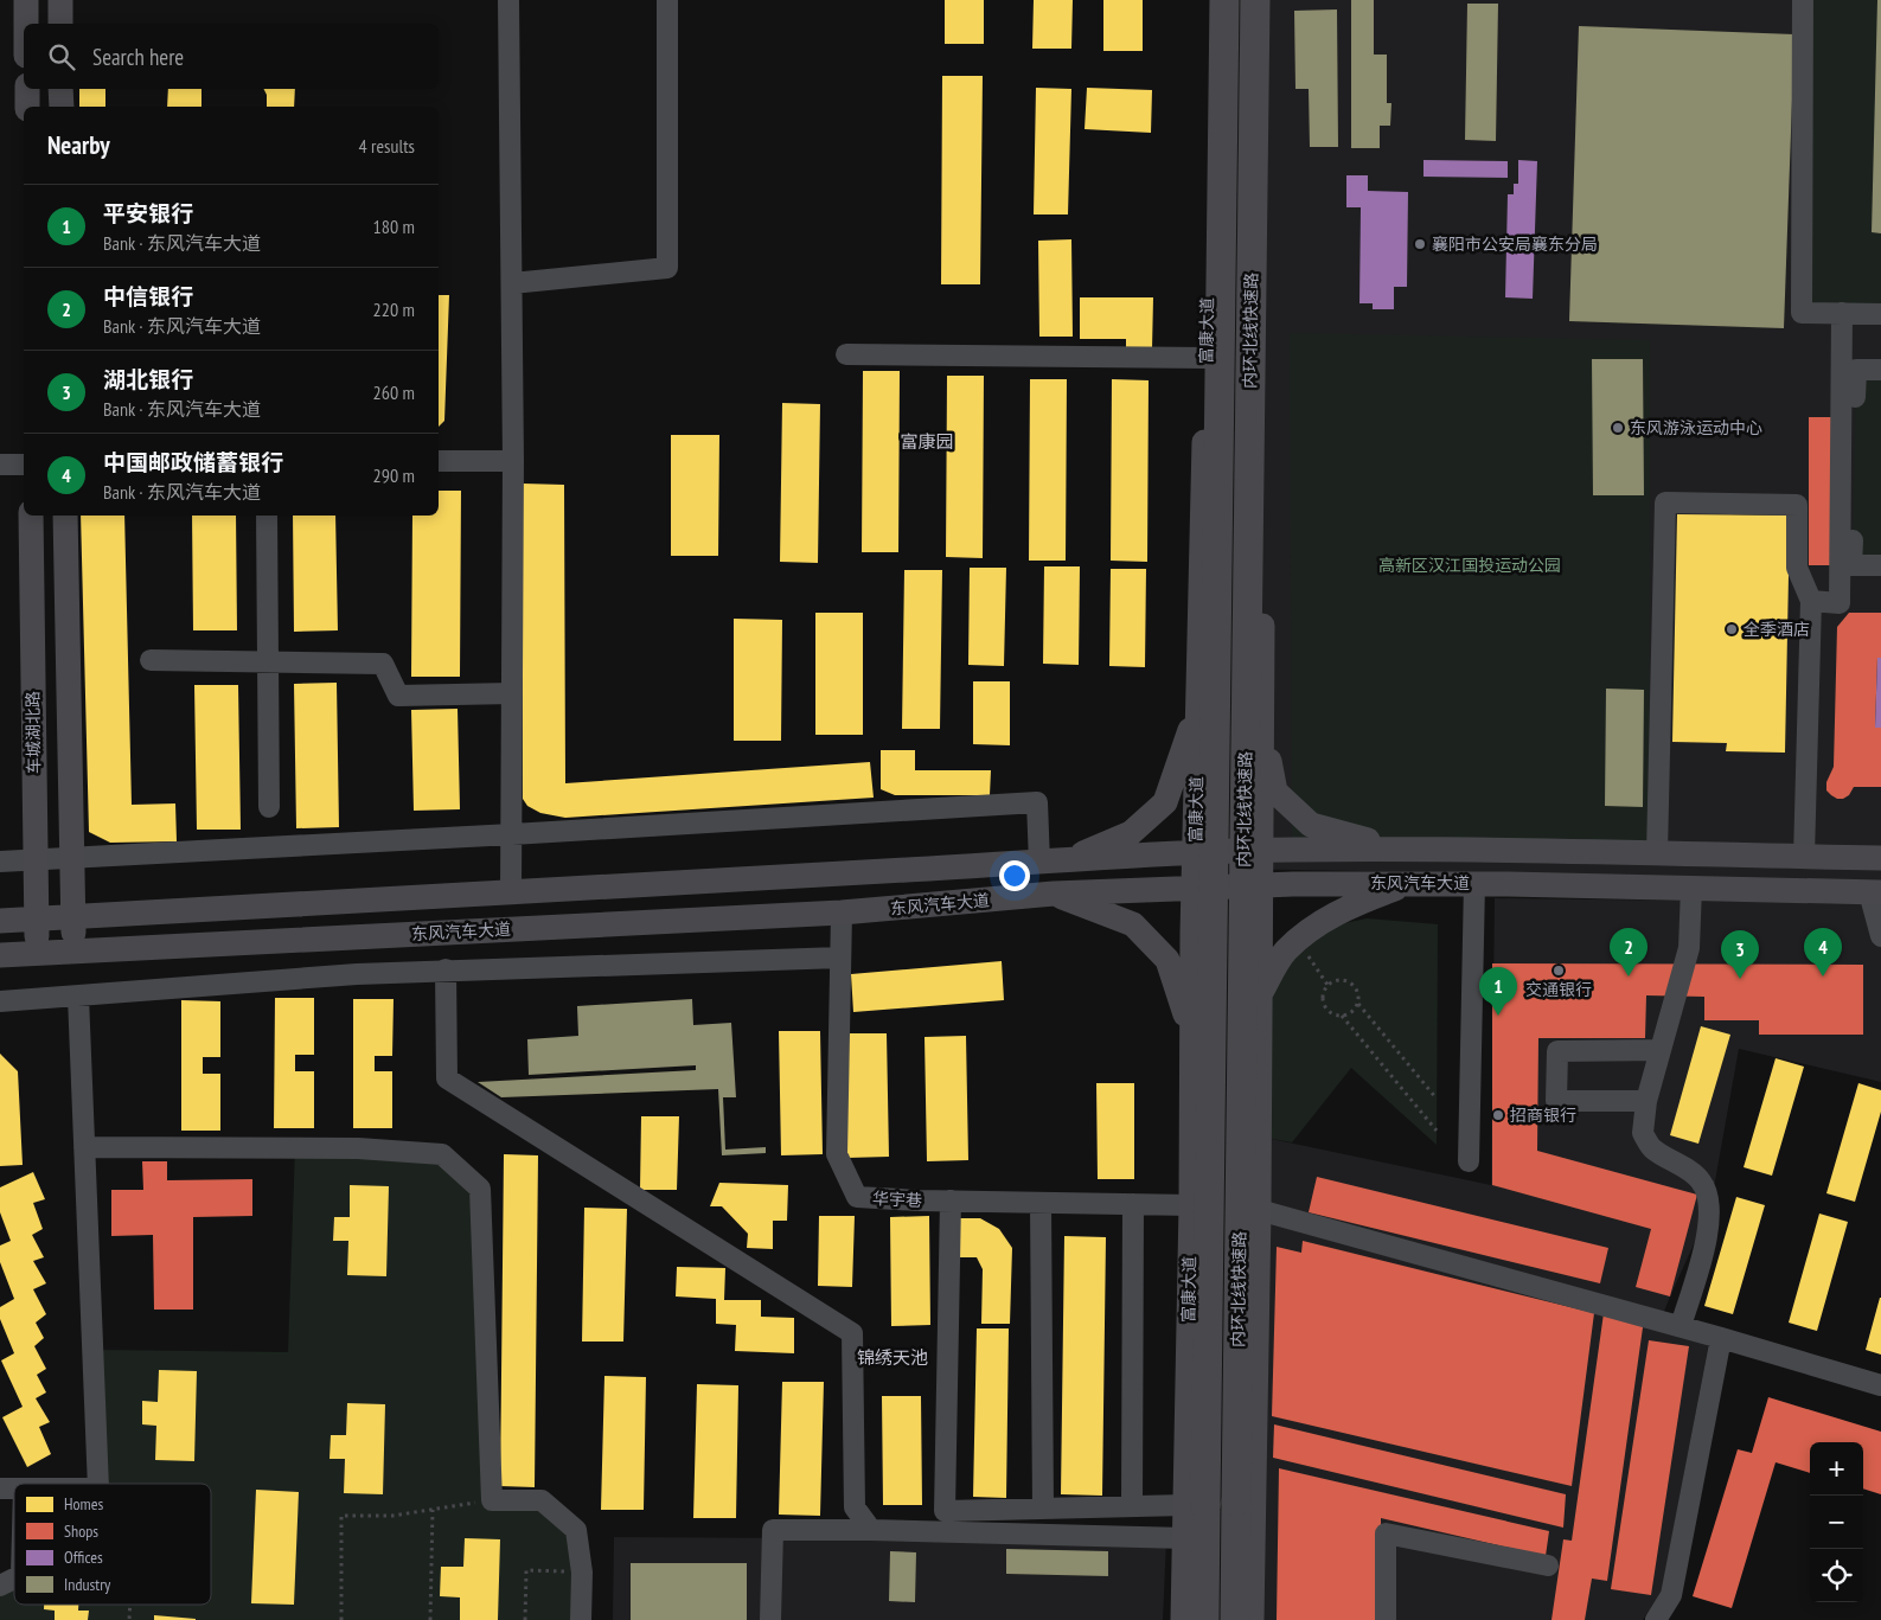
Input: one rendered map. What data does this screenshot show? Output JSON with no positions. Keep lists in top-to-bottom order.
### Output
{
  "streets": {
    "highway": ["内环北线快速路"],
    "main road": ["富康大道", "车城湖北路", "东风汽车大道"],
    "street": ["华宇巷"]
  },
  "crossings": [
    ["富康大道", "东风汽车大道"],
    ["富康大道", "华宇巷"],
    ["车城湖北路", "东风汽车大道"],
    ["东风汽车大道", "华宇巷"]
  ],
  "districts": ["富康园", "锦绣天池"],
  "parks": ["高新区汉江国投运动公园"],
  "places": [
    "襄阳市公安局襄东分局",
    "东风游泳运动中心",
    "全季酒店",
    "交通银行",
    "招商银行"
  ],
  "legend": [
    "Homes",
    "Shops",
    "Offices",
    "Industry"
  ],
  "page": {
    "search": "Search here",
    "heading": ["Nearby", "4 results"],
    "list": [
      {
        "mark": "1",
        "name": "平安银行",
        "note": "Bank · 东风汽车大道",
        "value": "180 m"
      },
      {
        "mark": "2",
        "name": "中信银行",
        "note": "Bank · 东风汽车大道",
        "value": "220 m"
      },
      {
        "mark": "3",
        "name": "湖北银行",
        "note": "Bank · 东风汽车大道",
        "value": "260 m"
      },
      {
        "mark": "4",
        "name": "中国邮政储蓄银行",
        "note": "Bank · 东风汽车大道",
        "value": "290 m"
      }
    ],
    "pins": [
      "2",
      "4",
      "3",
      "1"
    ],
    "map_buttons": ["+", "−"]
  }
}
